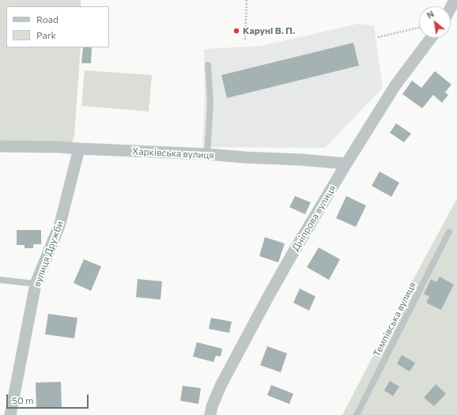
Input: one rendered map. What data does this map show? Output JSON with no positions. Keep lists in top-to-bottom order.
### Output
{
  "streets": {
    "street": ["Харківська вулиця", "Дніпрова вулиця", "вулиця Дружби"],
    "lane": ["Темпівська вулиця"]
  },
  "crossings": [
    ["Харківська вулиця", "Дніпрова вулиця"],
    ["Харківська вулиця", "вулиця Дружби"]
  ],
  "places": ["Каруні В. П."],
  "legend": ["Road", "Park"],
  "scale_bar": "50 m",
  "north": "top left"
}
